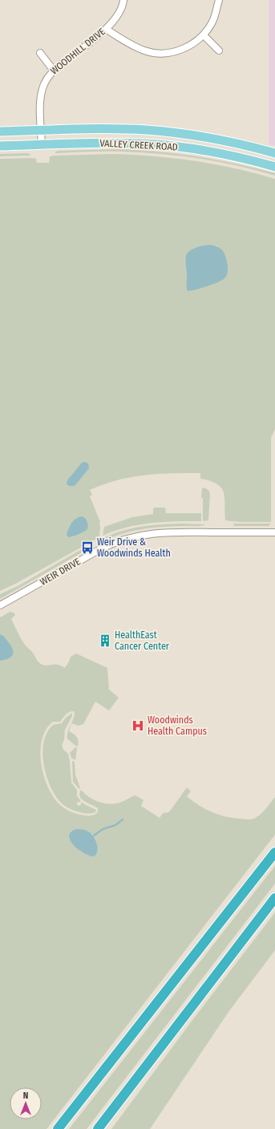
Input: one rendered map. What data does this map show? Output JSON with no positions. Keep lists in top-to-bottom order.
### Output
{
  "streets": {
    "main road": ["VALLEY CREEK ROAD"],
    "street": ["WOODHILL DRIVE", "WEIR DRIVE"]
  },
  "crossings": [
    ["WOODHILL DRIVE", "VALLEY CREEK ROAD"]
  ],
  "places": {
    "bus stop": ["Weir Drive & Woodwinds Health"],
    "building": ["HealthEast Cancer Center"],
    "hospital": ["Woodwinds Health Campus"]
  },
  "north": "top"
}
